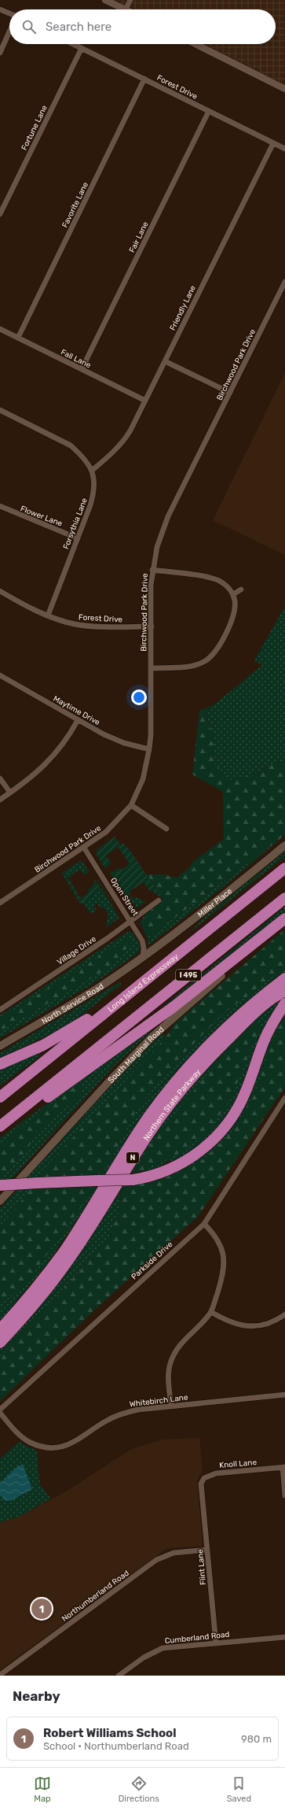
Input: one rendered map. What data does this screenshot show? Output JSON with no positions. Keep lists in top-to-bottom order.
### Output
{
  "streets": {
    "highway": [
      "I 495",
      "Long Island Expressway",
      "Northern State Parkway",
      "N"
    ],
    "main road": ["Miller Place", "North Service Road", "South Marginal Road"],
    "street": [
      "Forest Drive",
      "Fortune Lane",
      "Favorite Lane",
      "Fair Lane",
      "Friendly Lane",
      "Fall Lane",
      "Birchwood Park Drive",
      "Flower Lane",
      "Forsythia Lane",
      "Maytime Drive",
      "Open Street",
      "Village Drive",
      "Parkside Drive",
      "Whitebirch Lane",
      "Knoll Lane",
      "Flint Lane",
      "Northumberland Road",
      "Cumberland Road"
    ]
  },
  "crossings": [
    ["Forest Drive", "Fortune Lane"],
    ["Forest Drive", "Favorite Lane"],
    ["Forest Drive", "Fair Lane"],
    ["Forest Drive", "Friendly Lane"],
    ["Forest Drive", "Birchwood Park Drive"],
    ["Forest Drive", "Forsythia Lane"],
    ["Favorite Lane", "Fall Lane"],
    ["Fair Lane", "Fall Lane"],
    ["Friendly Lane", "Fall Lane"],
    ["Friendly Lane", "Forsythia Lane"],
    ["Birchwood Park Drive", "Maytime Drive"],
    ["Birchwood Park Drive", "Open Street"],
    ["Flower Lane", "Forsythia Lane"],
    ["Open Street", "Miller Place"],
    ["Open Street", "Village Drive"],
    ["Open Street", "North Service Road"],
    ["Miller Place", "North Service Road"],
    ["Knoll Lane", "Flint Lane"],
    ["Flint Lane", "Northumberland Road"],
    ["Flint Lane", "Cumberland Road"]
  ],
  "page": {
    "search": "Search here",
    "pins": "1",
    "heading": "Nearby",
    "list": [
      {
        "mark": "1",
        "name": "Robert Williams School",
        "note": "School · Northumberland Road",
        "value": "980 m"
      }
    ],
    "nav": ["Map", "Directions", "Saved"]
  }
}
